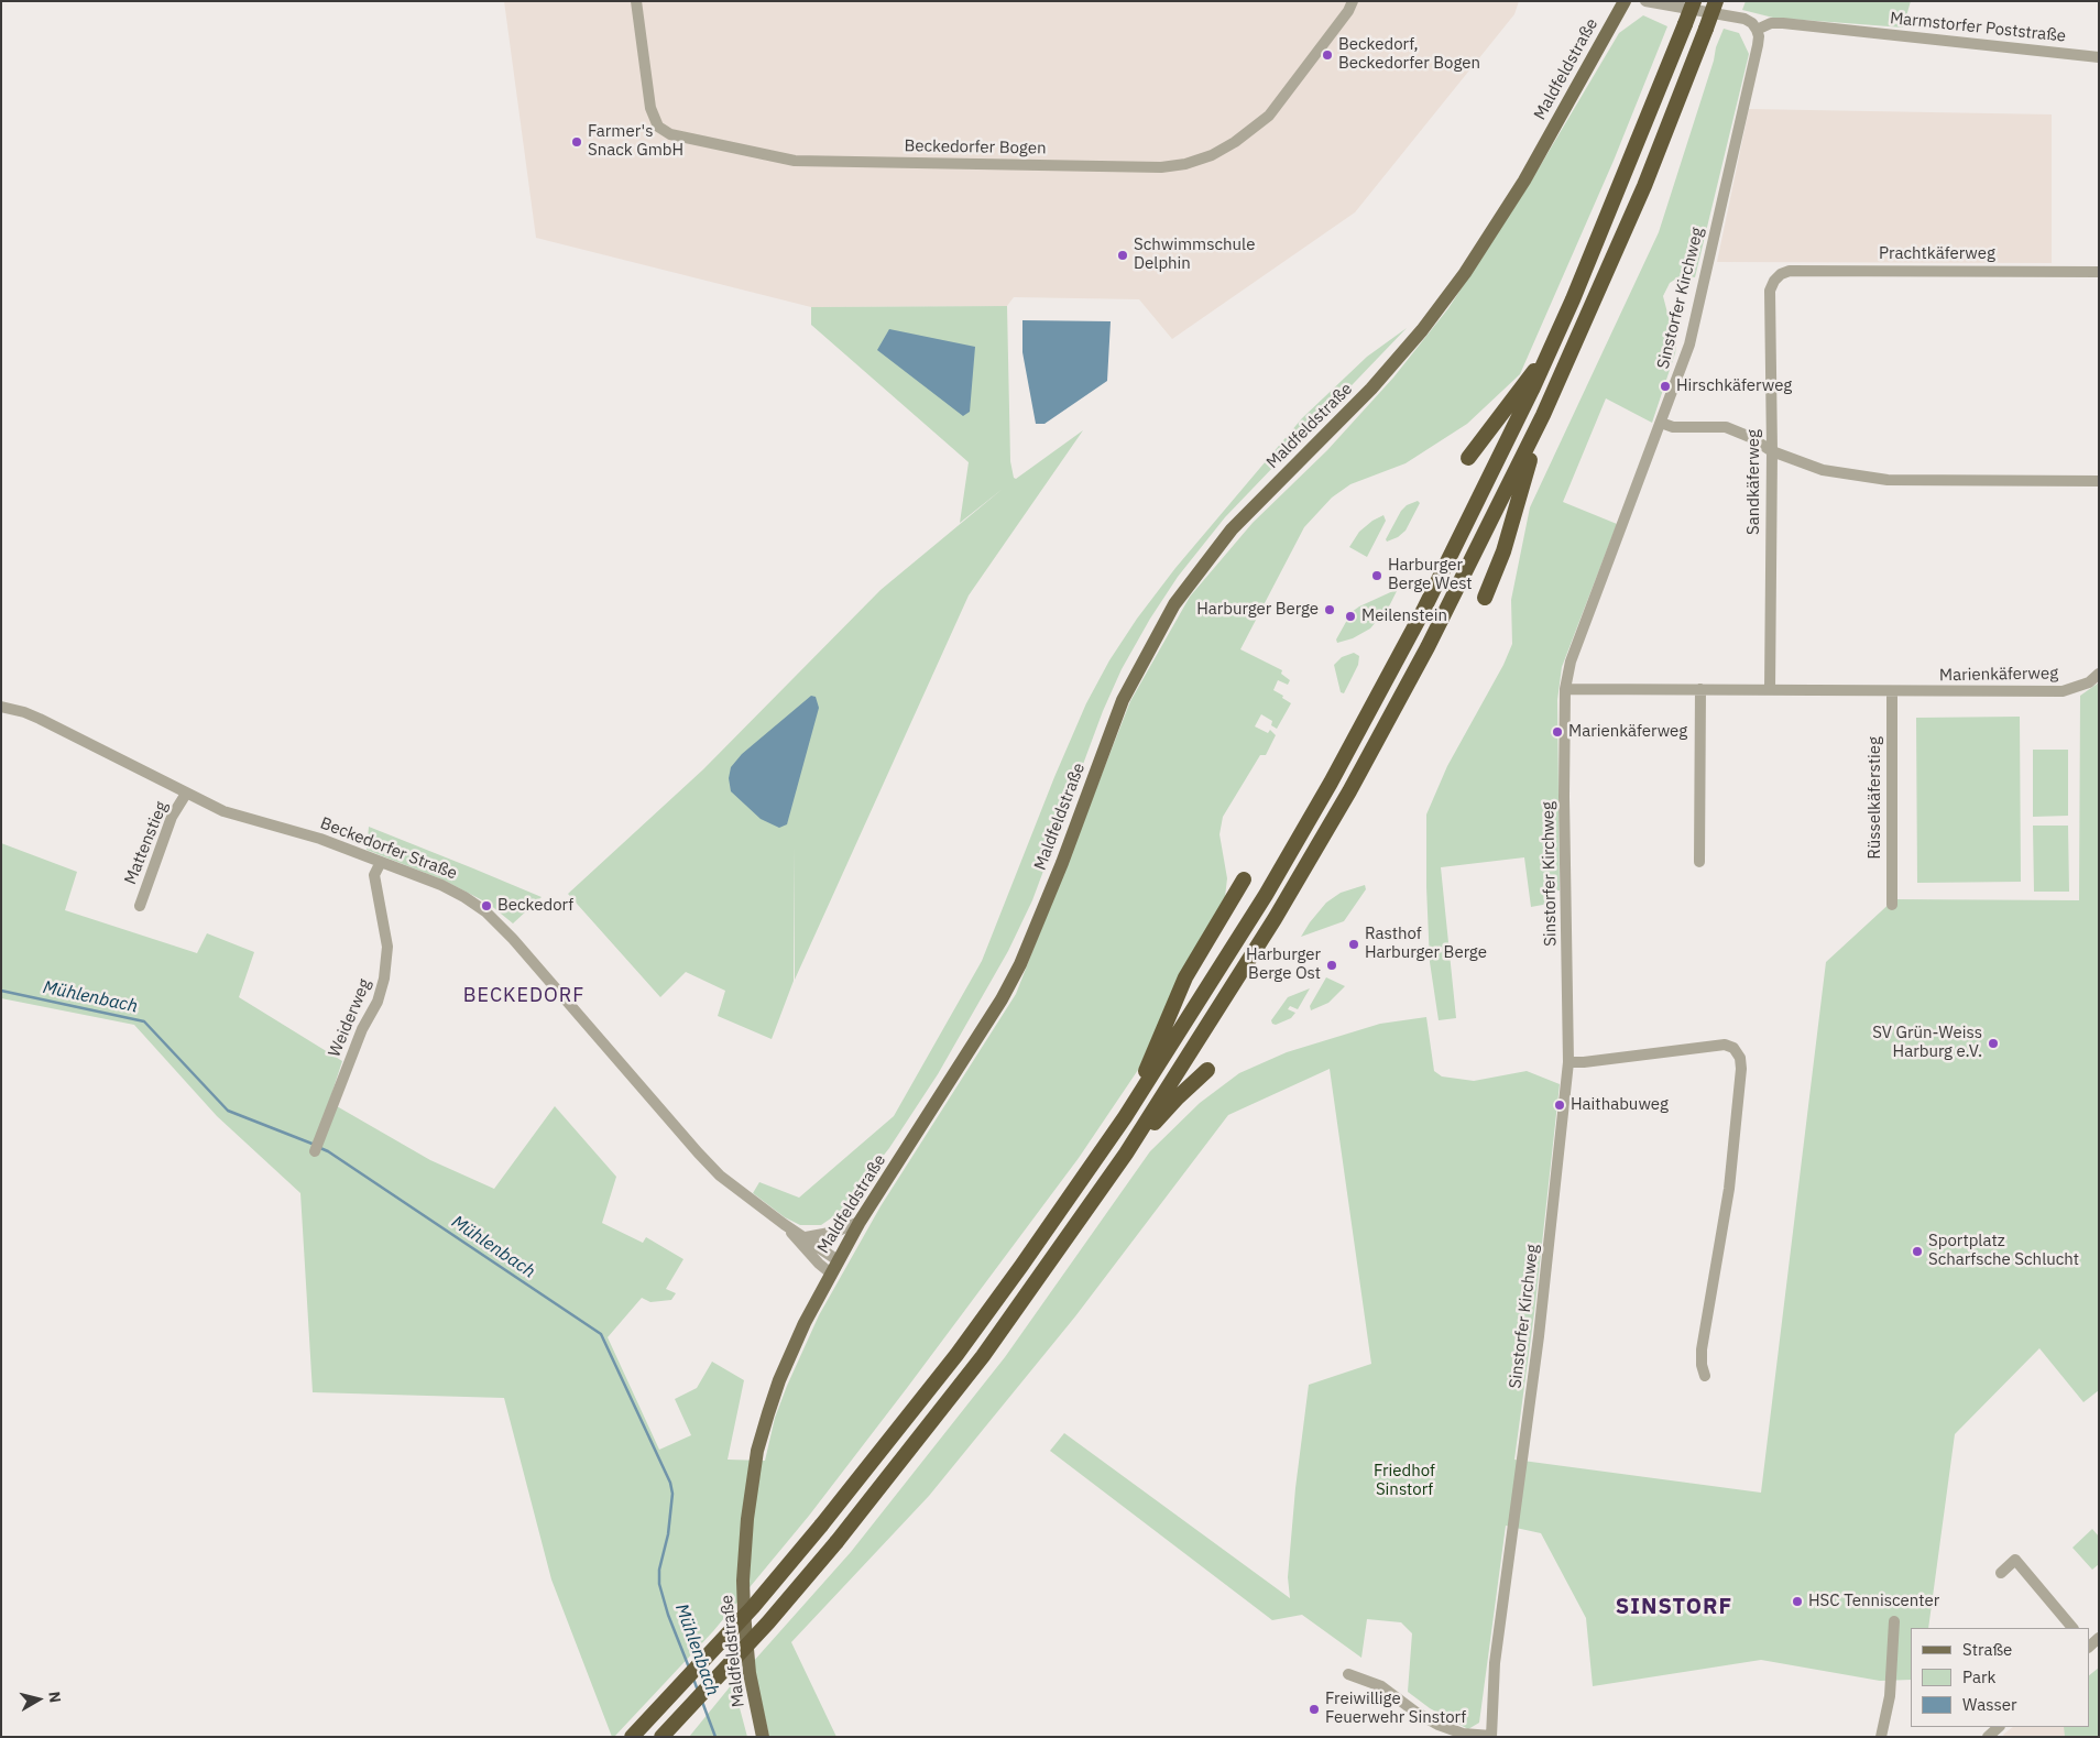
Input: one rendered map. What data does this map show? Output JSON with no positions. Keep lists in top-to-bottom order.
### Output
{
  "streets": {
    "main road": ["Maldfeldstraße"],
    "street": [
      "Marmstorfer Poststraße",
      "Beckedorfer Bogen",
      "Prachtkäferweg",
      "Sinstorfer Kirchweg",
      "Sandkäferweg",
      "Marienkäferweg",
      "Rüsselkäferstieg",
      "Mattenstieg",
      "Beckedorfer Straße",
      "Weiderweg"
    ]
  },
  "crossings": [
    ["Marmstorfer Poststraße", "Sinstorfer Kirchweg"],
    ["Maldfeldstraße", "Beckedorfer Straße"],
    ["Prachtkäferweg", "Sandkäferweg"],
    ["Sinstorfer Kirchweg", "Marienkäferweg"],
    ["Sandkäferweg", "Marienkäferweg"],
    ["Marienkäferweg", "Rüsselkäferstieg"],
    ["Mattenstieg", "Beckedorfer Straße"],
    ["Beckedorfer Straße", "Weiderweg"]
  ],
  "districts": ["BECKEDORF", "SINSTORF"],
  "water": ["Mühlenbach"],
  "parks": ["Friedhof Sinstorf"],
  "places": [
    "Beckedorf, Beckedorfer Bogen",
    "Farmer's Snack GmbH",
    "Schwimmschule Delphin",
    "Hirschkäferweg",
    "Harburger Berge West",
    "Harburger Berge",
    "Meilenstein",
    "Marienkäferweg",
    "Beckedorf",
    "Rasthof Harburger Berge",
    "Harburger Berge Ost",
    "SV Grün-Weiss Harburg e.V.",
    "Haithabuweg",
    "Sportplatz Scharfsche Schlucht",
    "HSC Tenniscenter",
    "Freiwillige Feuerwehr Sinstorf"
  ],
  "legend": ["Straße", "Park", "Wasser"],
  "north": "right"
}
